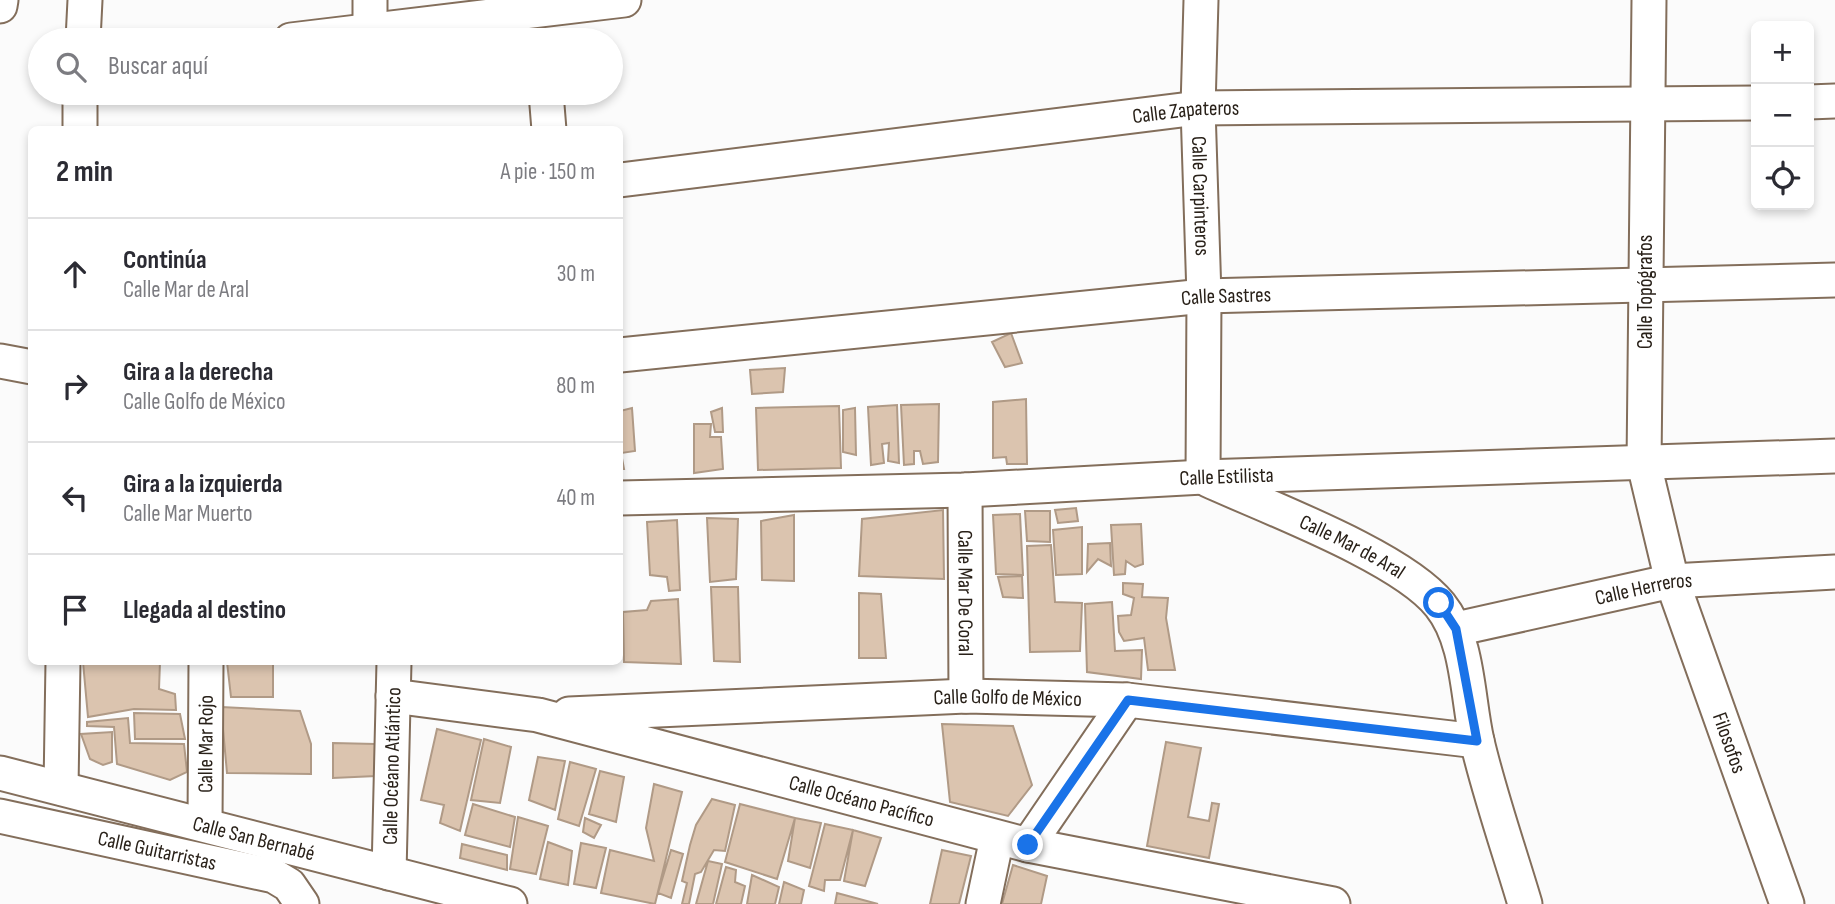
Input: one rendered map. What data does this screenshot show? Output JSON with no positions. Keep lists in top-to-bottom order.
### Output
{
  "streets": {
    "street": [
      "Calle Zapateros",
      "Calle Carpinteros",
      "Calle Topógrafos",
      "Calle Sastres",
      "Calle Estilista",
      "Calle Mar de Aral",
      "Calle Herreros",
      "Calle Mar De Coral",
      "Calle Golfo de México",
      "Filosofos",
      "Calle Mar Rojo",
      "Calle Océano Atlántico",
      "Calle Océano Pacífico",
      "Calle San Bernabé",
      "Calle Guitarristas"
    ]
  },
  "crossings": [
    ["Calle Zapateros", "Calle Carpinteros"],
    ["Calle Zapateros", "Calle Topógrafos"],
    ["Calle Carpinteros", "Calle Sastres"],
    ["Calle Carpinteros", "Calle Estilista"],
    ["Calle Carpinteros", "Calle Mar de Aral"],
    ["Calle Topógrafos", "Calle Sastres"],
    ["Calle Topógrafos", "Calle Estilista"],
    ["Calle Topógrafos", "Calle Herreros"],
    ["Calle Topógrafos", "Filosofos"],
    ["Calle Estilista", "Calle Mar de Aral"],
    ["Calle Estilista", "Calle Mar De Coral"],
    ["Calle Mar de Aral", "Calle Herreros"],
    ["Calle Mar de Aral", "Calle Golfo de México"],
    ["Calle Herreros", "Filosofos"],
    ["Calle Mar De Coral", "Calle Golfo de México"],
    ["Calle Golfo de México", "Calle Océano Pacífico"],
    ["Calle Mar Rojo", "Calle San Bernabé"],
    ["Calle Océano Atlántico", "Calle Océano Pacífico"],
    ["Calle Océano Atlántico", "Calle San Bernabé"]
  ],
  "page": {
    "map_buttons": ["+", "−"],
    "search": "Buscar aquí",
    "heading": ["2 min", "A pie · 150 m"],
    "list": [
      ["Continúa", "Calle Mar de Aral", "30 m"],
      ["Gira a la derecha", "Calle Golfo de México", "80 m"],
      ["Gira a la izquierda", "Calle Mar Muerto", "40 m"],
      "Llegada al destino"
    ]
  }
}
